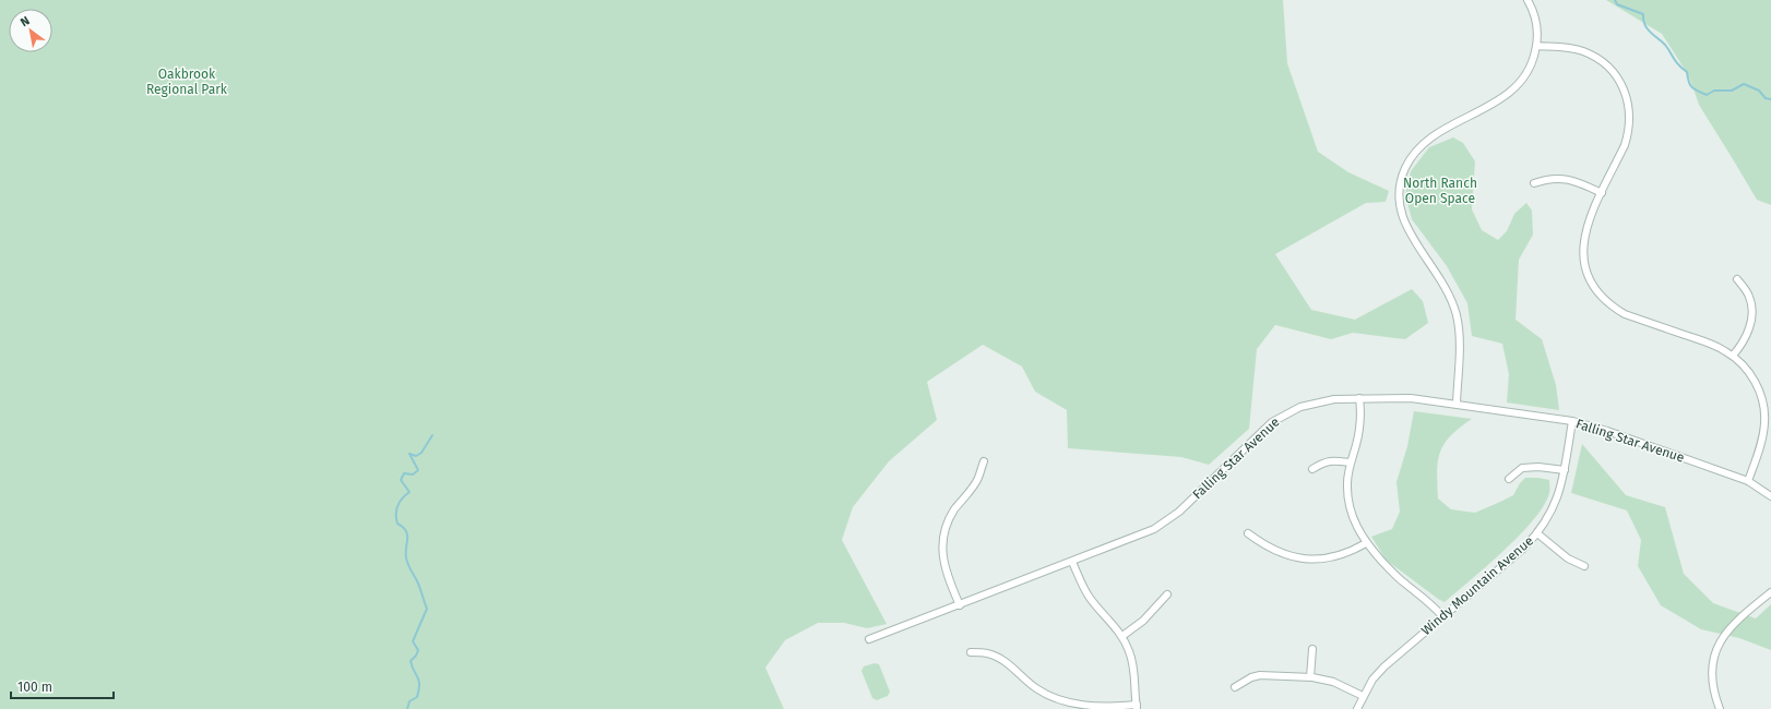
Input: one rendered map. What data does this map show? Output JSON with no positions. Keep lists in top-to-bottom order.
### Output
{
  "streets": {
    "street": ["Falling Star Avenue", "Windy Mountain Avenue"]
  },
  "crossings": [
    ["Falling Star Avenue", "Windy Mountain Avenue"]
  ],
  "parks": ["Oakbrook Regional Park", "North Ranch Open Space"],
  "scale_bar": "100 m",
  "north": "top left"
}
